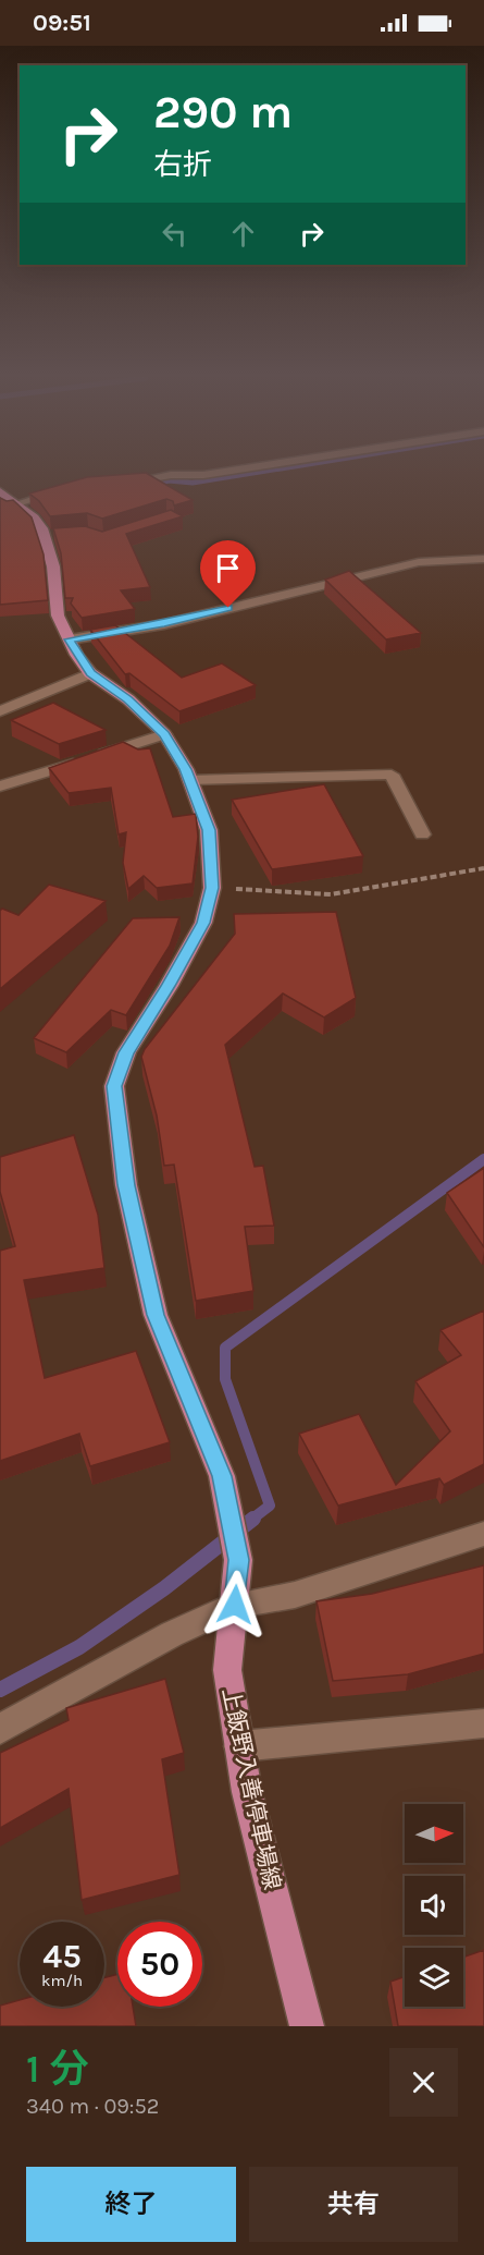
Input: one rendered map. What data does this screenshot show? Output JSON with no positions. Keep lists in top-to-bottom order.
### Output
{
  "streets": {
    "main road": ["上飯野入善停車場線"]
  },
  "north": "right",
  "page": {
    "status": "09:51",
    "turn": ["290 m", "右折"],
    "speed": "45 km/h",
    "limit": "50",
    "heading": ["1 分", "340 m · 09:52"],
    "buttons": ["終了", "共有"]
  }
}
